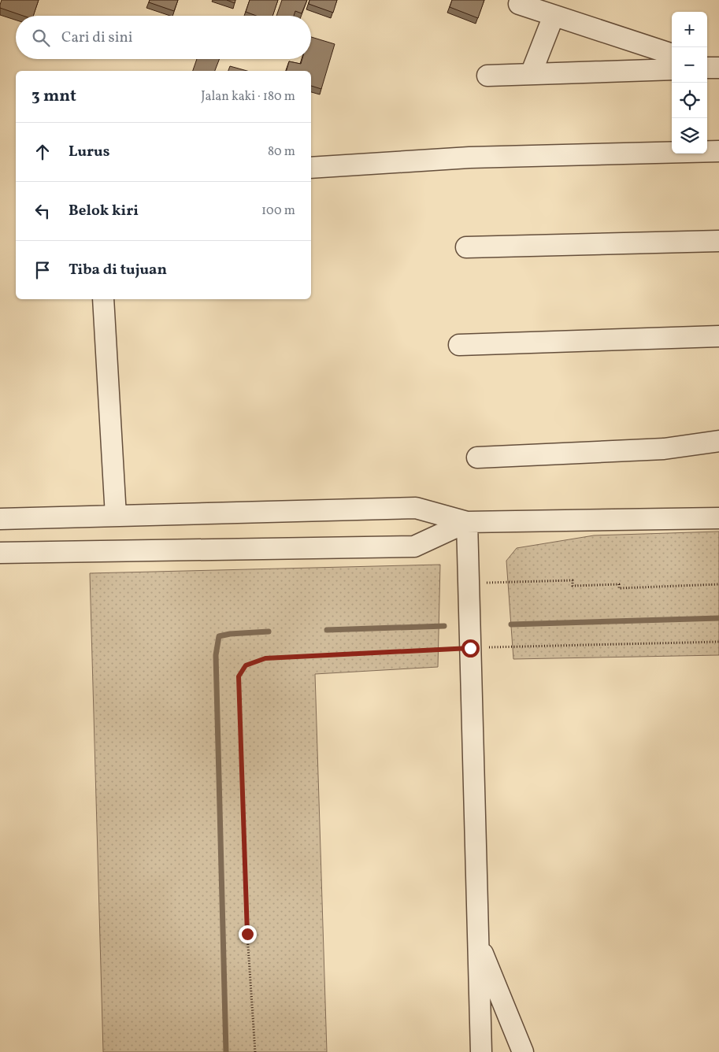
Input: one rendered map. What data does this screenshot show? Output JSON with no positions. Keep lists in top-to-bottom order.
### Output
{
  "page": {
    "map_buttons": ["+", "−"],
    "search": "Cari di sini",
    "heading": ["3 mnt", "Jalan kaki · 180 m"],
    "list": [
      ["Lurus", "80 m"],
      ["Belok kiri", "100 m"],
      "Tiba di tujuan"
    ]
  }
}
